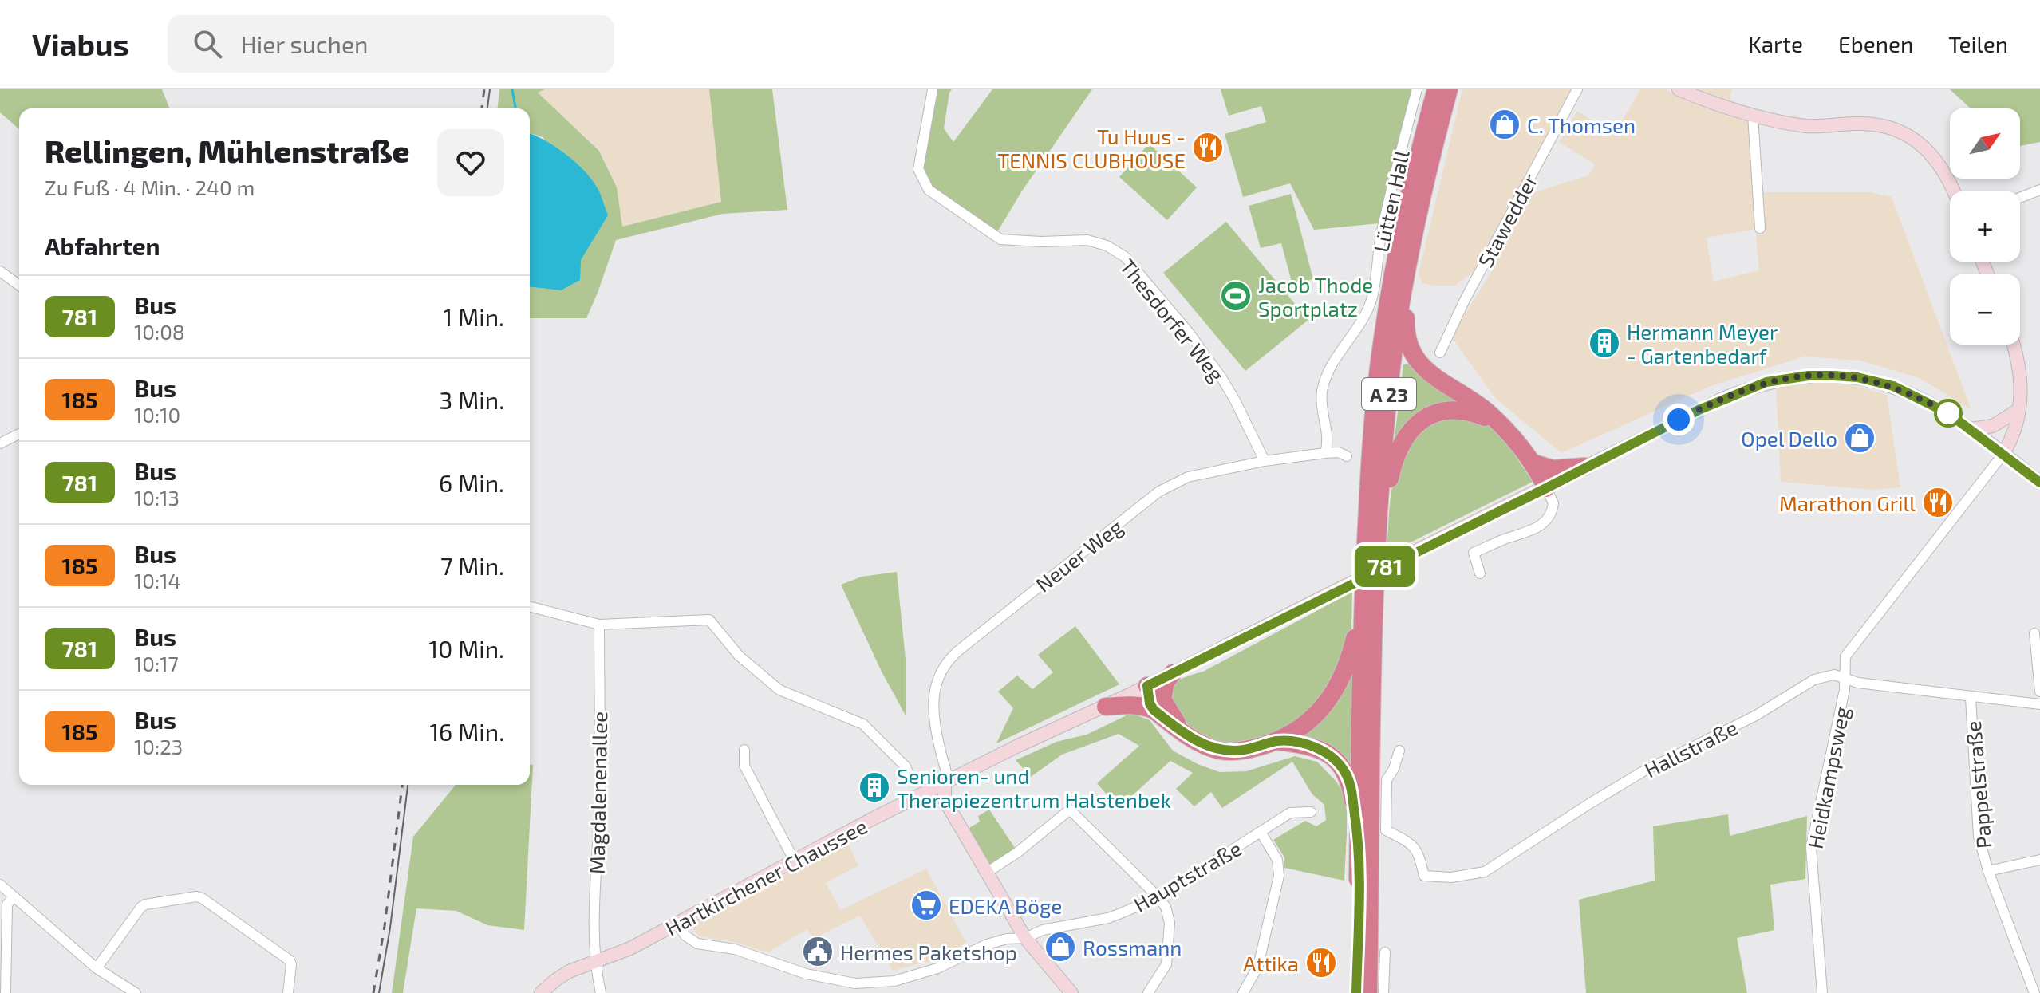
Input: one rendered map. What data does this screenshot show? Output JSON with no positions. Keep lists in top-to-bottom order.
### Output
{
  "streets": {
    "highway": ["A 23"],
    "main road": ["Hartkirchener Chaussee"],
    "street": [
      "Lütten Hall",
      "Stawedder",
      "Thesdorfer Weg",
      "Neuer Weg",
      "Hallstraße",
      "Heidkampsweg",
      "Pappelstraße",
      "Magdalenenallee",
      "Hauptstraße"
    ]
  },
  "crossings": [
    ["Lütten Hall", "Neuer Weg"],
    ["Thesdorfer Weg", "Neuer Weg"],
    ["Neuer Weg", "Hartkirchener Chaussee"],
    ["Hallstraße", "Heidkampsweg"],
    ["Magdalenenallee", "Hartkirchener Chaussee"],
    ["Hauptstraße", "Hartkirchener Chaussee"]
  ],
  "places": {
    "shop": ["C. Thomsen", "Opel Dello", "Rossmann"],
    "restaurant": ["Tu Huus - TENNIS CLUBHOUSE", "Marathon Grill", "Attika"],
    "sports": ["Jacob Thode Sportplatz"],
    "building": ["Hermann Meyer - Gartenbedarf", "Senioren- und Therapiezentrum Halstenbek"],
    "supermarket": ["EDEKA Böge"],
    "public building": ["Hermes Paketshop"]
  },
  "lines": ["bus line 781"],
  "north": "top right",
  "page": {
    "header": "Viabus",
    "search": "Hier suchen",
    "nav": ["Karte", "Ebenen", "Teilen"],
    "on_map": "781",
    "map_buttons": ["+", "−"],
    "heading": [
      ["Rellingen, Mühlenstraße", "Zu Fuß · 4 Min. · 240 m"],
      "Abfahrten"
    ],
    "list": [
      {
        "mark": "781",
        "name": "Bus",
        "note": "10:08",
        "value": "1 Min."
      },
      {
        "mark": "185",
        "name": "Bus",
        "note": "10:10",
        "value": "3 Min."
      },
      {
        "mark": "781",
        "name": "Bus",
        "note": "10:13",
        "value": "6 Min."
      },
      {
        "mark": "185",
        "name": "Bus",
        "note": "10:14",
        "value": "7 Min."
      },
      {
        "mark": "781",
        "name": "Bus",
        "note": "10:17",
        "value": "10 Min."
      },
      {
        "mark": "185",
        "name": "Bus",
        "note": "10:23",
        "value": "16 Min."
      }
    ]
  }
}
